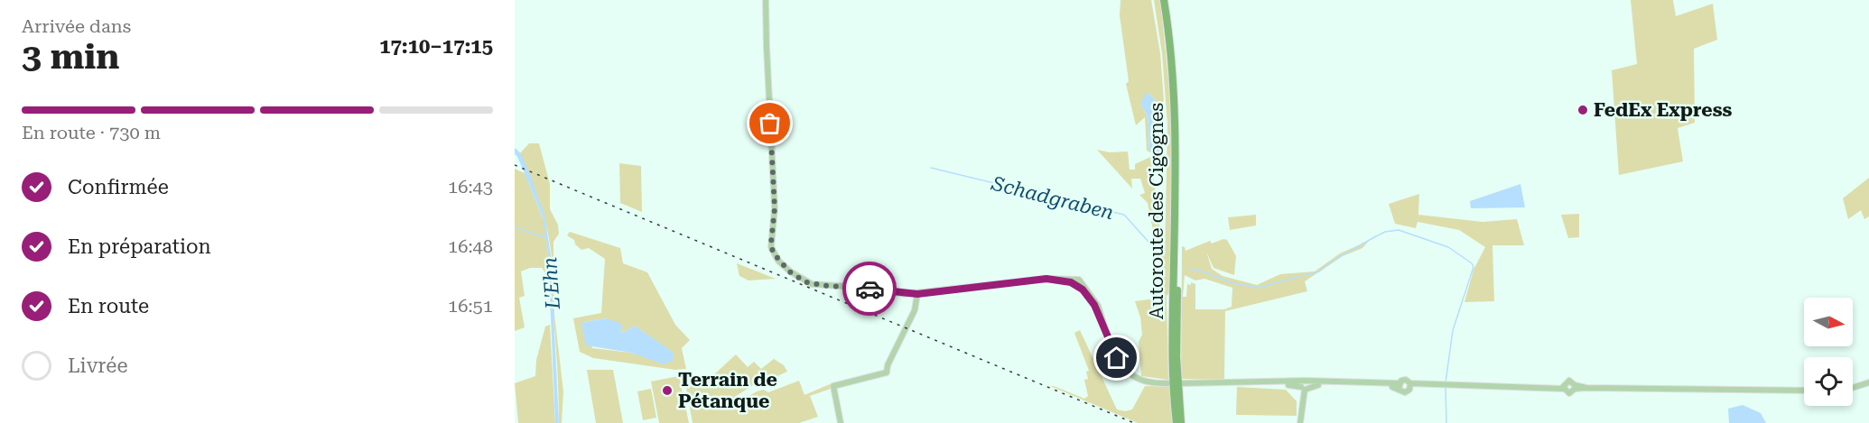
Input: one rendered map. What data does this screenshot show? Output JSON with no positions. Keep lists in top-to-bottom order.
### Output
{
  "streets": {
    "highway": ["Autoroute des Cigognes"]
  },
  "water": ["Schadgraben", "L'Ehn"],
  "places": ["FedEx Express", "Terrain de Pétanque"],
  "north": "right",
  "page": {
    "heading": ["3 min", "Arrivée dans", "17:10–17:15"],
    "bar": "En route · 730 m",
    "list": [
      ["Confirmée", "16:43"],
      ["En préparation", "16:48"],
      ["En route", "16:51"],
      "Livrée"
    ]
  }
}
